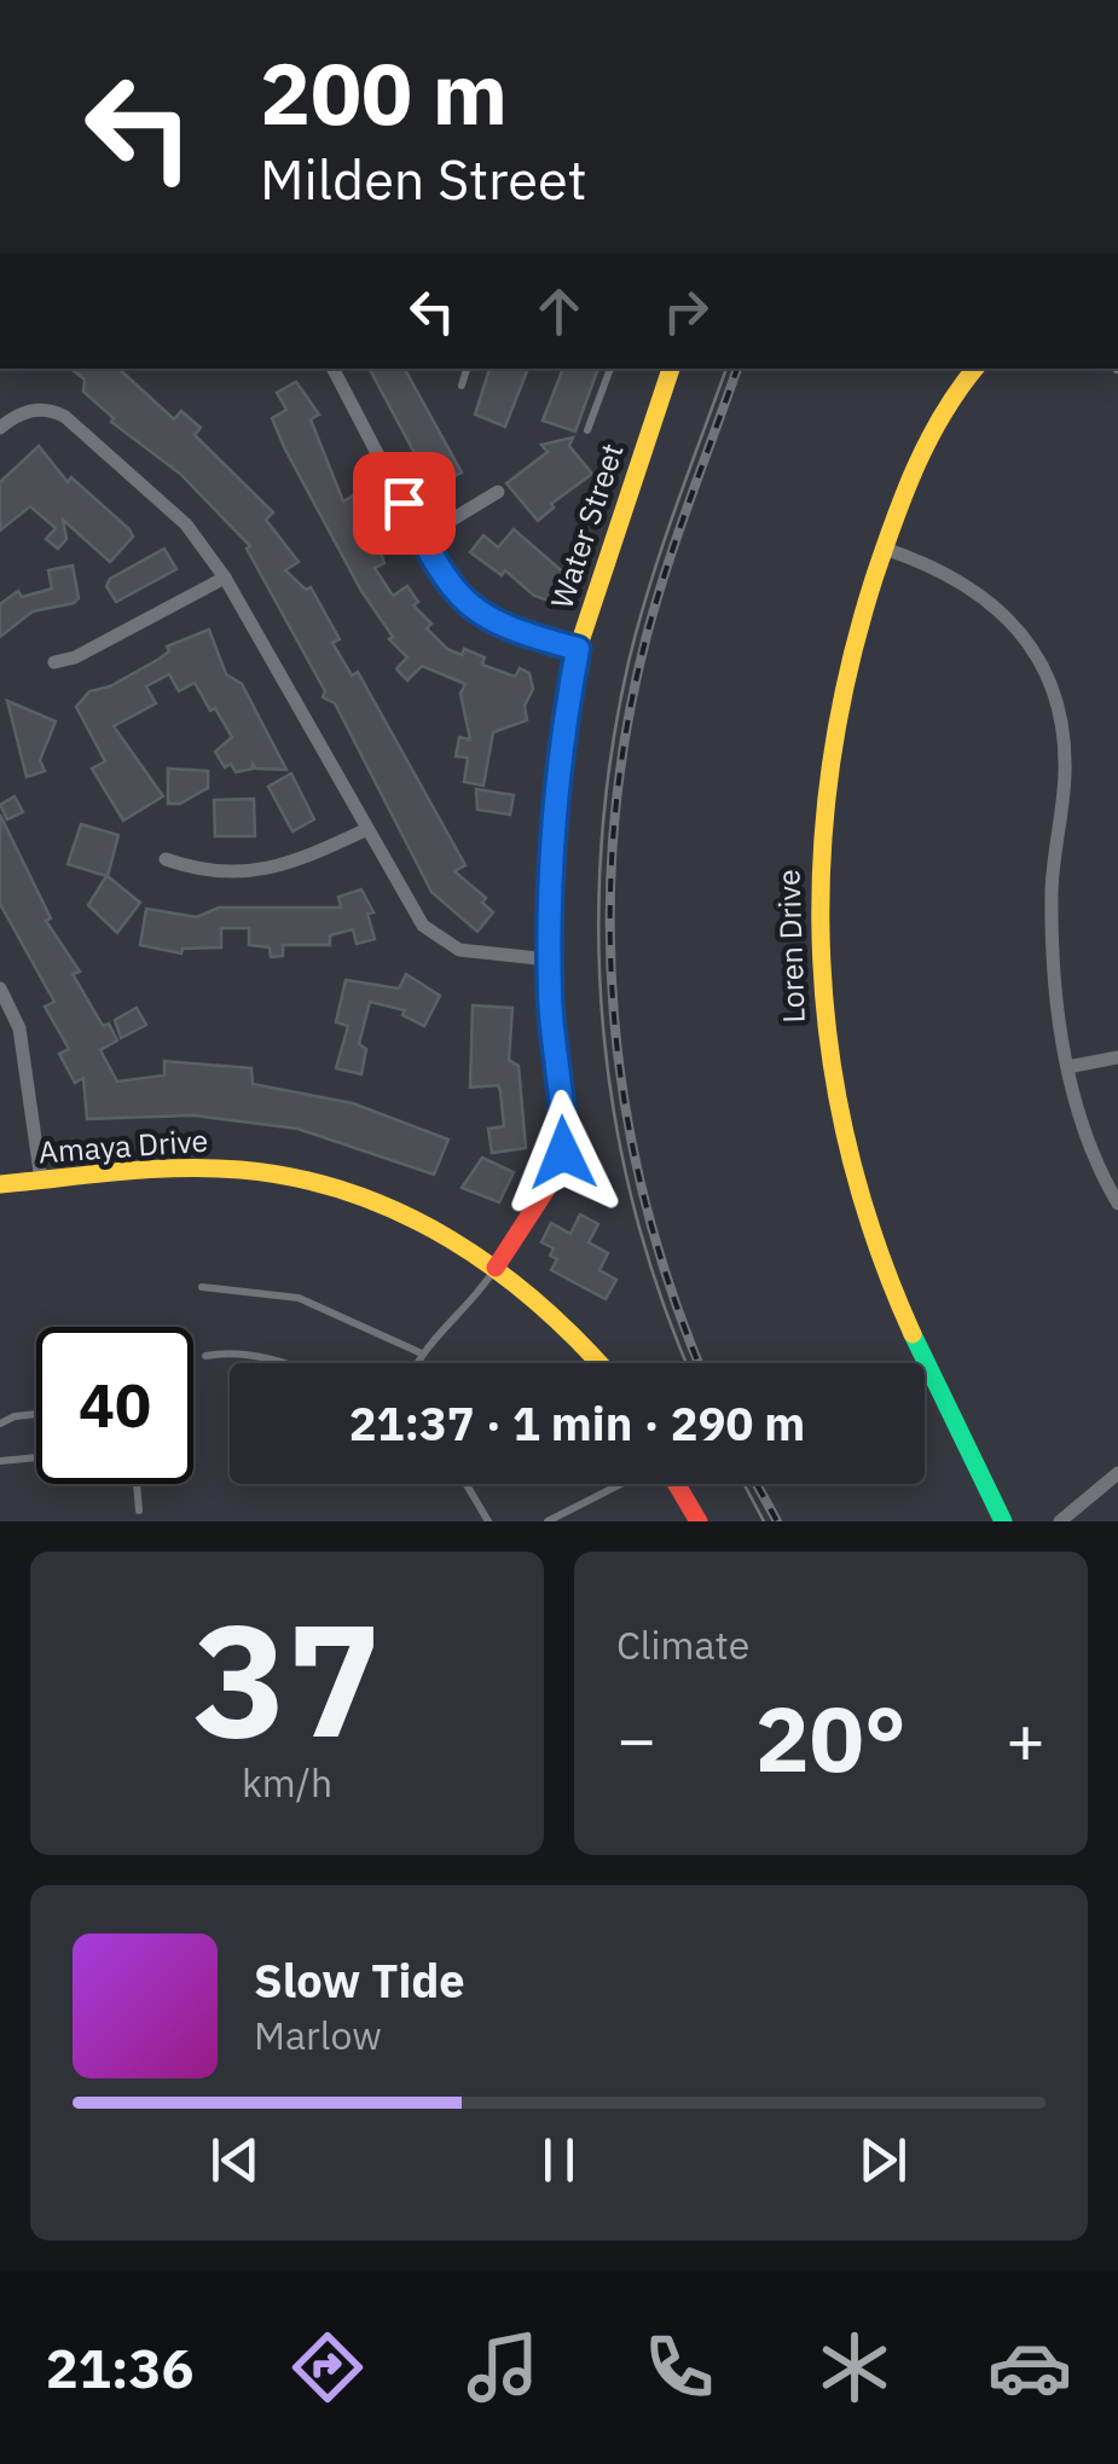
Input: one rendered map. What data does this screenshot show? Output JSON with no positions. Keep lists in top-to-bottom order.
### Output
{
  "streets": {
    "street": ["Water Street", "Loren Drive", "Amaya Drive"]
  },
  "crossings": [
    ["Water Street", "Amaya Drive"]
  ],
  "page": {
    "turn": ["200 m", "Milden Street"],
    "limit": "40",
    "trip": "21:37 · 1 min · 290 m",
    "tile": [
      ["37", "km/h"],
      "Climate"
    ],
    "heat": ["−", "20°", "+"],
    "song": ["Slow Tide", "Marlow"],
    "tabs": "21:36"
  }
}
